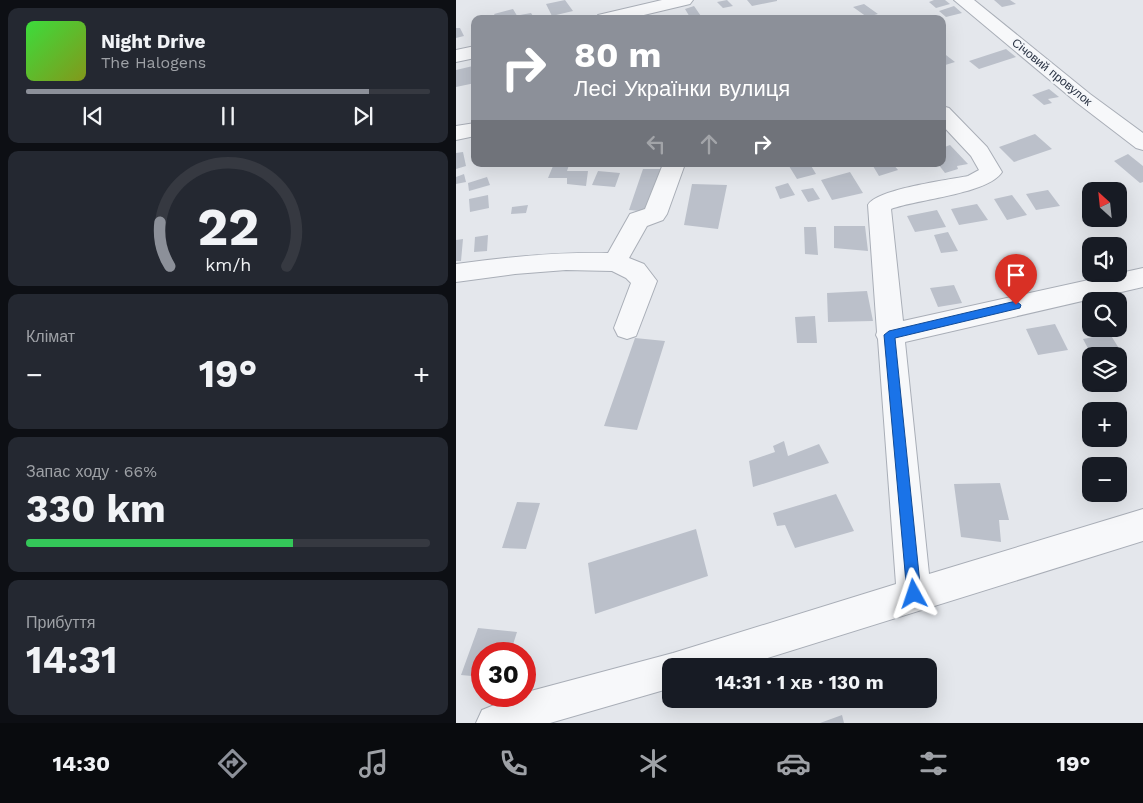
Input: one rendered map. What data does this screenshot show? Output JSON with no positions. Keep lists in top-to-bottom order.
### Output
{
  "streets": {
    "street": ["Січовий провулок"]
  },
  "north": "top left",
  "page": {
    "turn": ["80 m", "Лесі Українки вулиця"],
    "song": ["Night Drive", "The Halogens"],
    "map_buttons": ["+", "−"],
    "tile": [
      "Клімат",
      ["Запас ходу · 66%", "330 km"],
      ["Прибуття", "14:31"]
    ],
    "heat": ["−", "19°", "+"],
    "limit": "30",
    "trip": "14:31 · 1 хв · 130 m",
    "tabs": ["14:30", "19°"],
    "gauge": ["22", "km/h"]
  }
}
